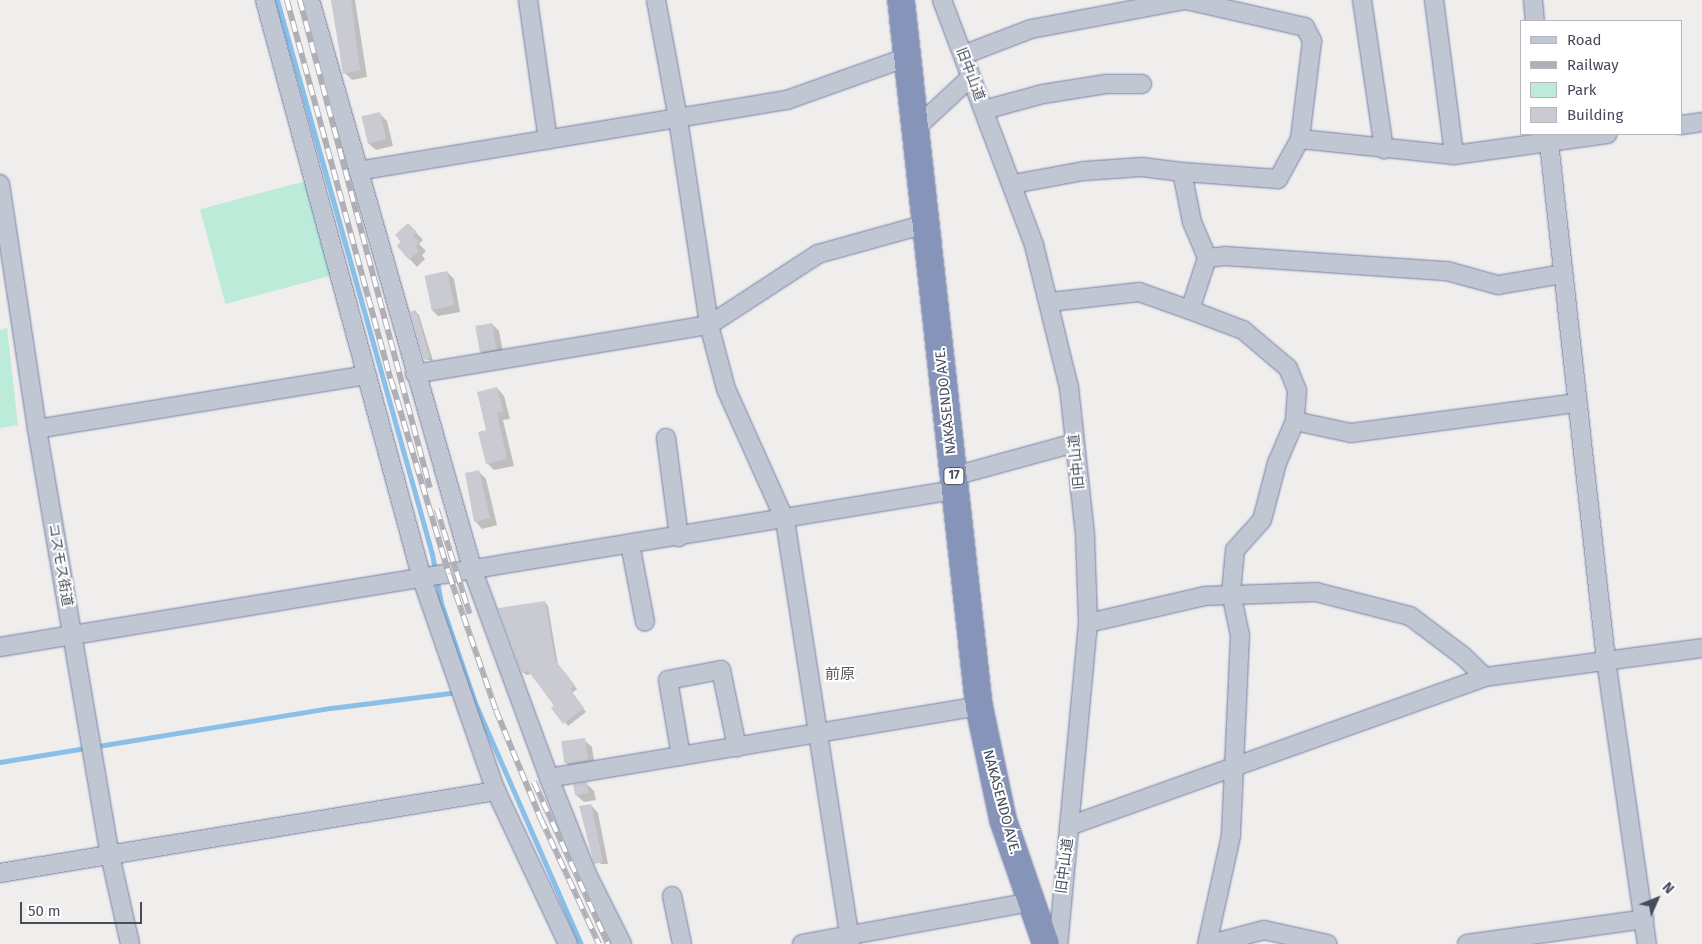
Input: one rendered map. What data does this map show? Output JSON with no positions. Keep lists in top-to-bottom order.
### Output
{
  "streets": {
    "highway": ["NAKASENDO AVE.", "17"],
    "street": ["旧中山道", "コスモス街道"]
  },
  "districts": ["前原"],
  "legend": [
    "Road",
    "Railway",
    "Park",
    "Building"
  ],
  "scale_bar": "50 m",
  "north": "top right"
}
